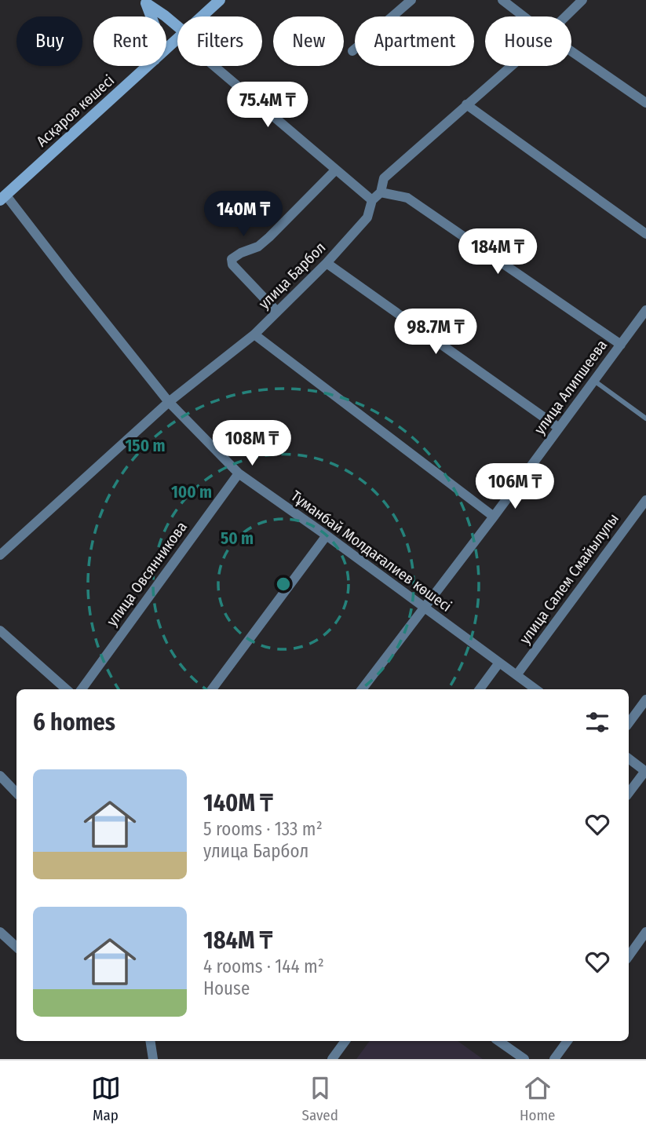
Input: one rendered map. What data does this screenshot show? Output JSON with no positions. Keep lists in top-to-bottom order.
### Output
{
  "streets": {
    "main road": ["Асқаров көшесі"],
    "street": [
      "улица Барбол",
      "улица Алипшеева",
      "Тұманбай Молдағалиев көшесі",
      "улица Овсянникова",
      "улица Салем Смайылулы"
    ]
  },
  "crossings": [
    ["Асқаров көшесі", "Тұманбай Молдағалиев көшесі"],
    ["улица Барбол", "Тұманбай Молдағалиев көшесі"],
    ["улица Алипшеева", "Тұманбай Молдағалиев көшесі"],
    ["Тұманбай Молдағалиев көшесі", "улица Овсянникова"],
    ["Тұманбай Молдағалиев көшесі", "улица Салем Смайылулы"]
  ],
  "page": {
    "chip": [
      "Buy",
      "Rent",
      "Filters",
      "New",
      "Apartment",
      "House"
    ],
    "price": [
      "75.4M ₸",
      "140M ₸",
      "184M ₸",
      "98.7M ₸",
      "108M ₸",
      "106M ₸"
    ],
    "heading": "6 homes",
    "list": [
      {
        "name": "140M ₸",
        "note": "5 rooms · 133 m² · улица Барбол"
      },
      {
        "name": "184M ₸",
        "note": "4 rooms · 144 m² · House"
      }
    ],
    "tabs": ["Map", "Saved", "Home"]
  },
  "rings": ["150 m", "100 m", "50 m"]
}
